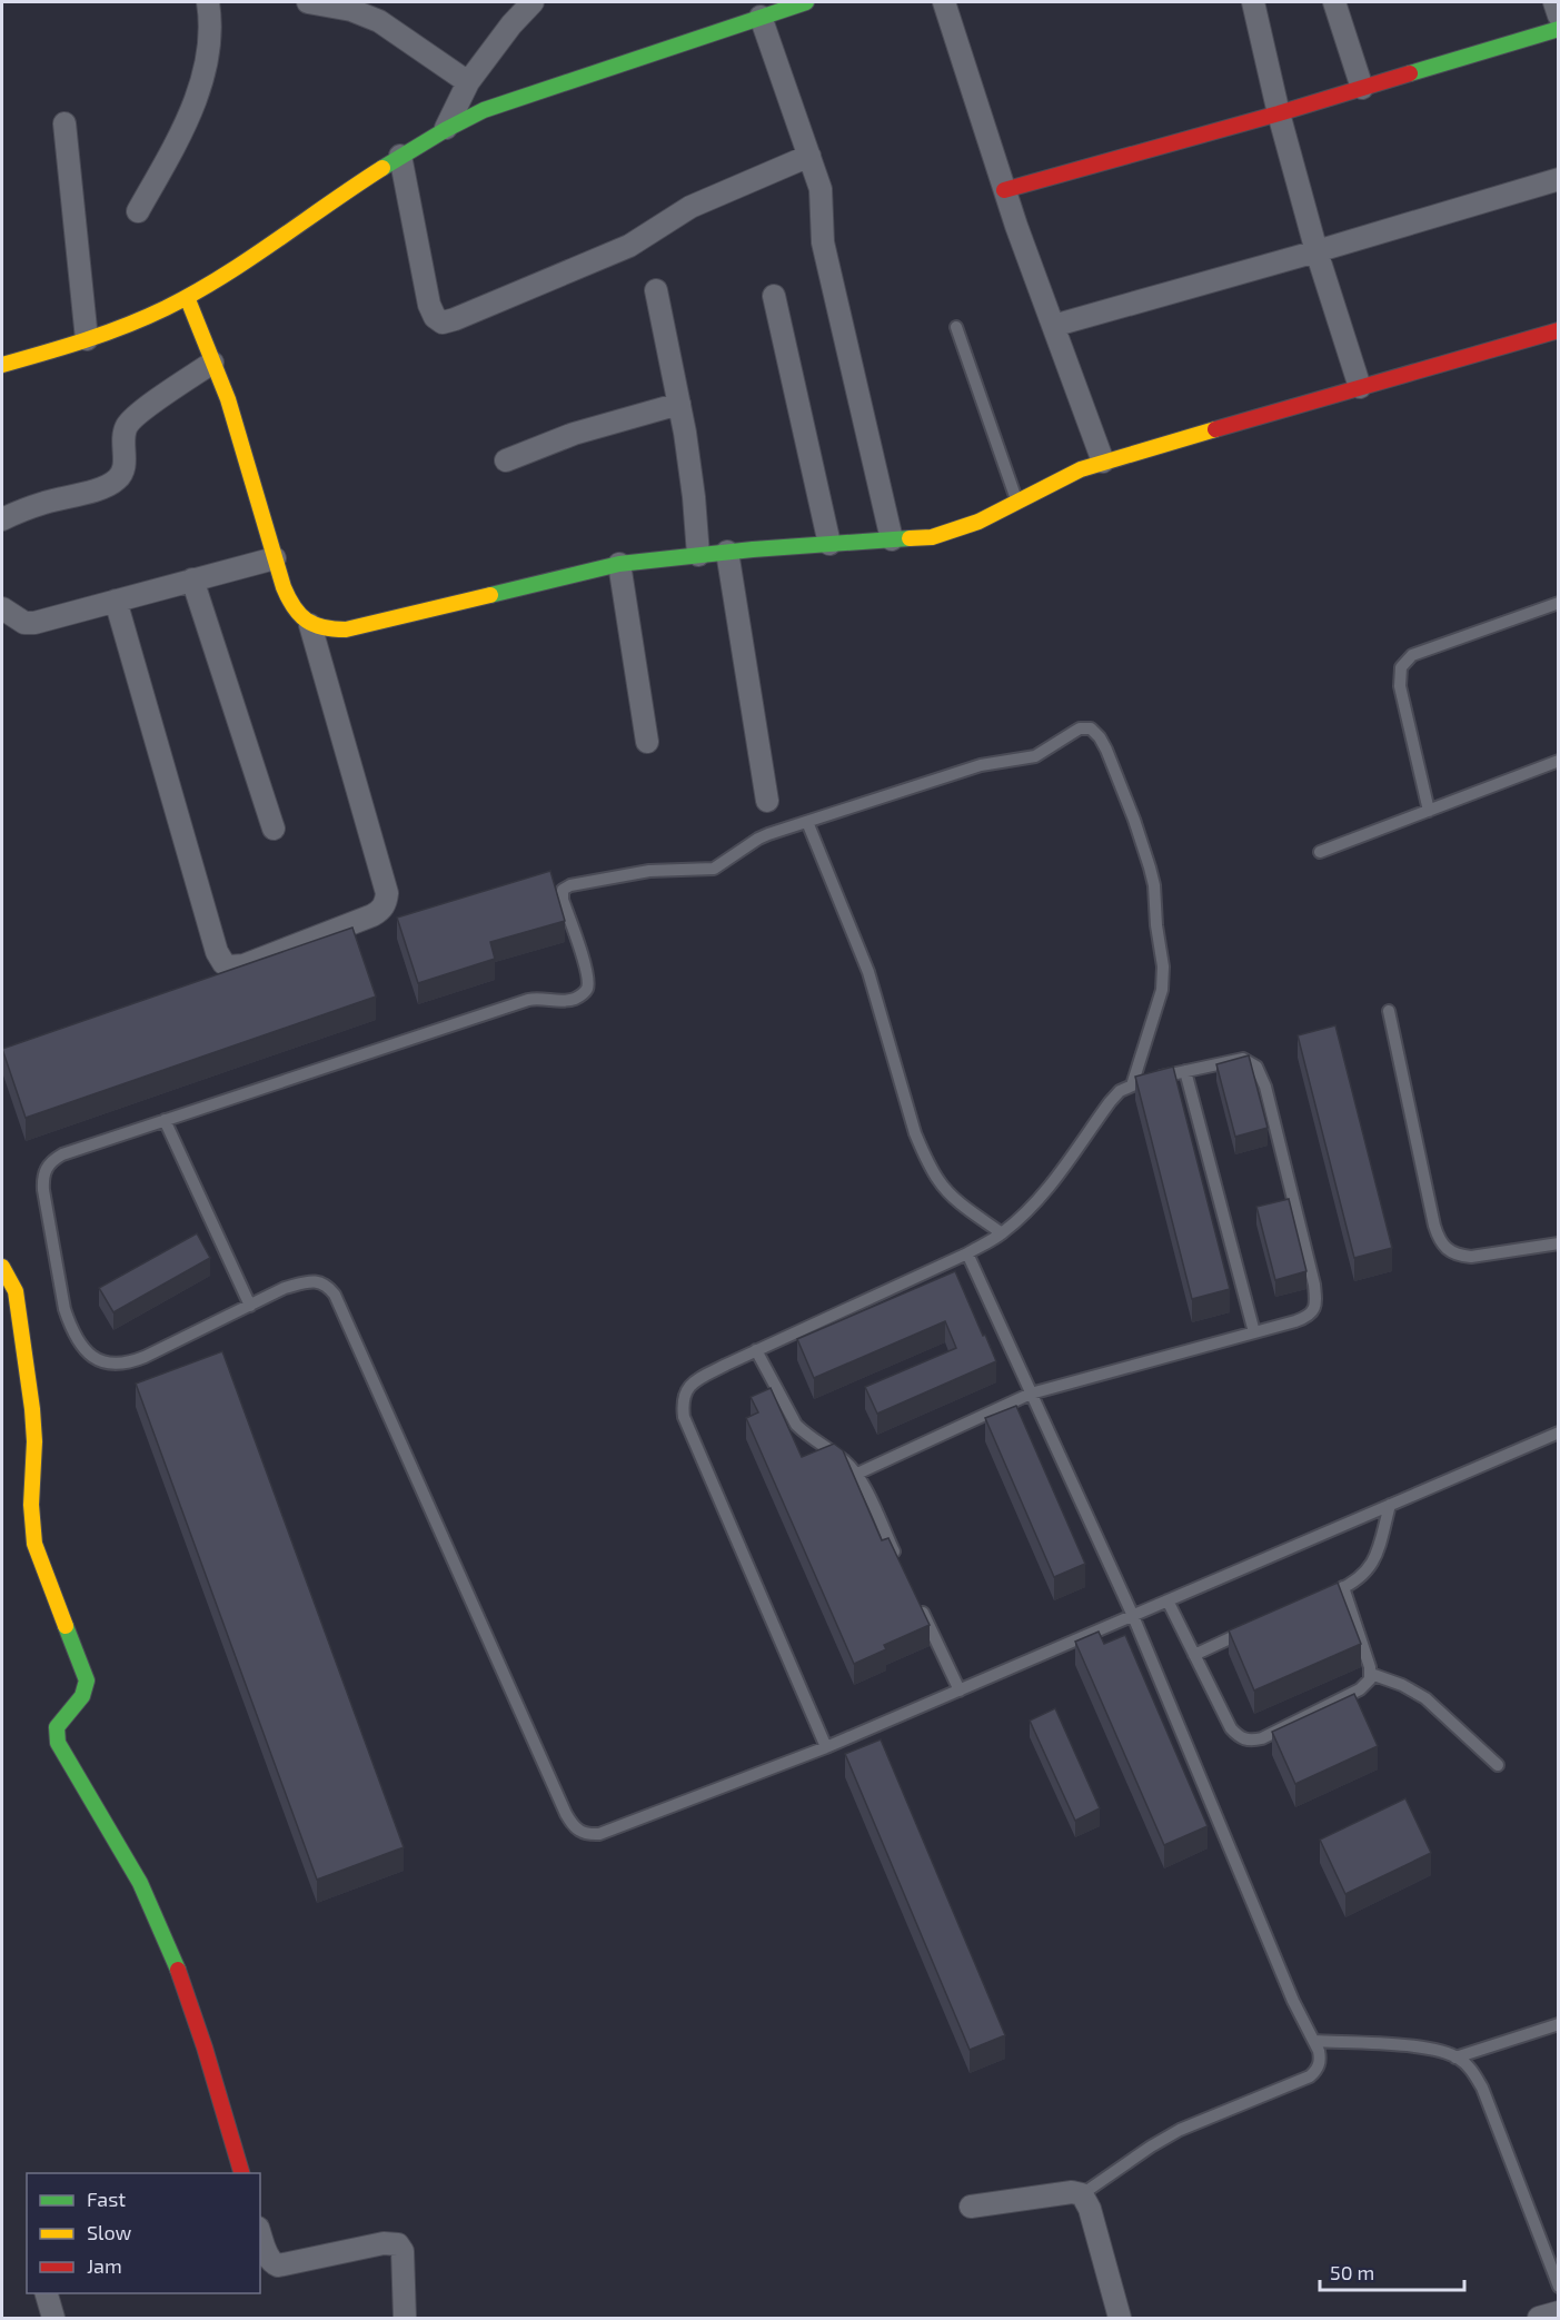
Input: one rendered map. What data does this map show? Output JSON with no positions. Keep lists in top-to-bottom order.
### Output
{
  "legend": ["Fast", "Slow", "Jam"],
  "scale_bar": "50 m"
}
